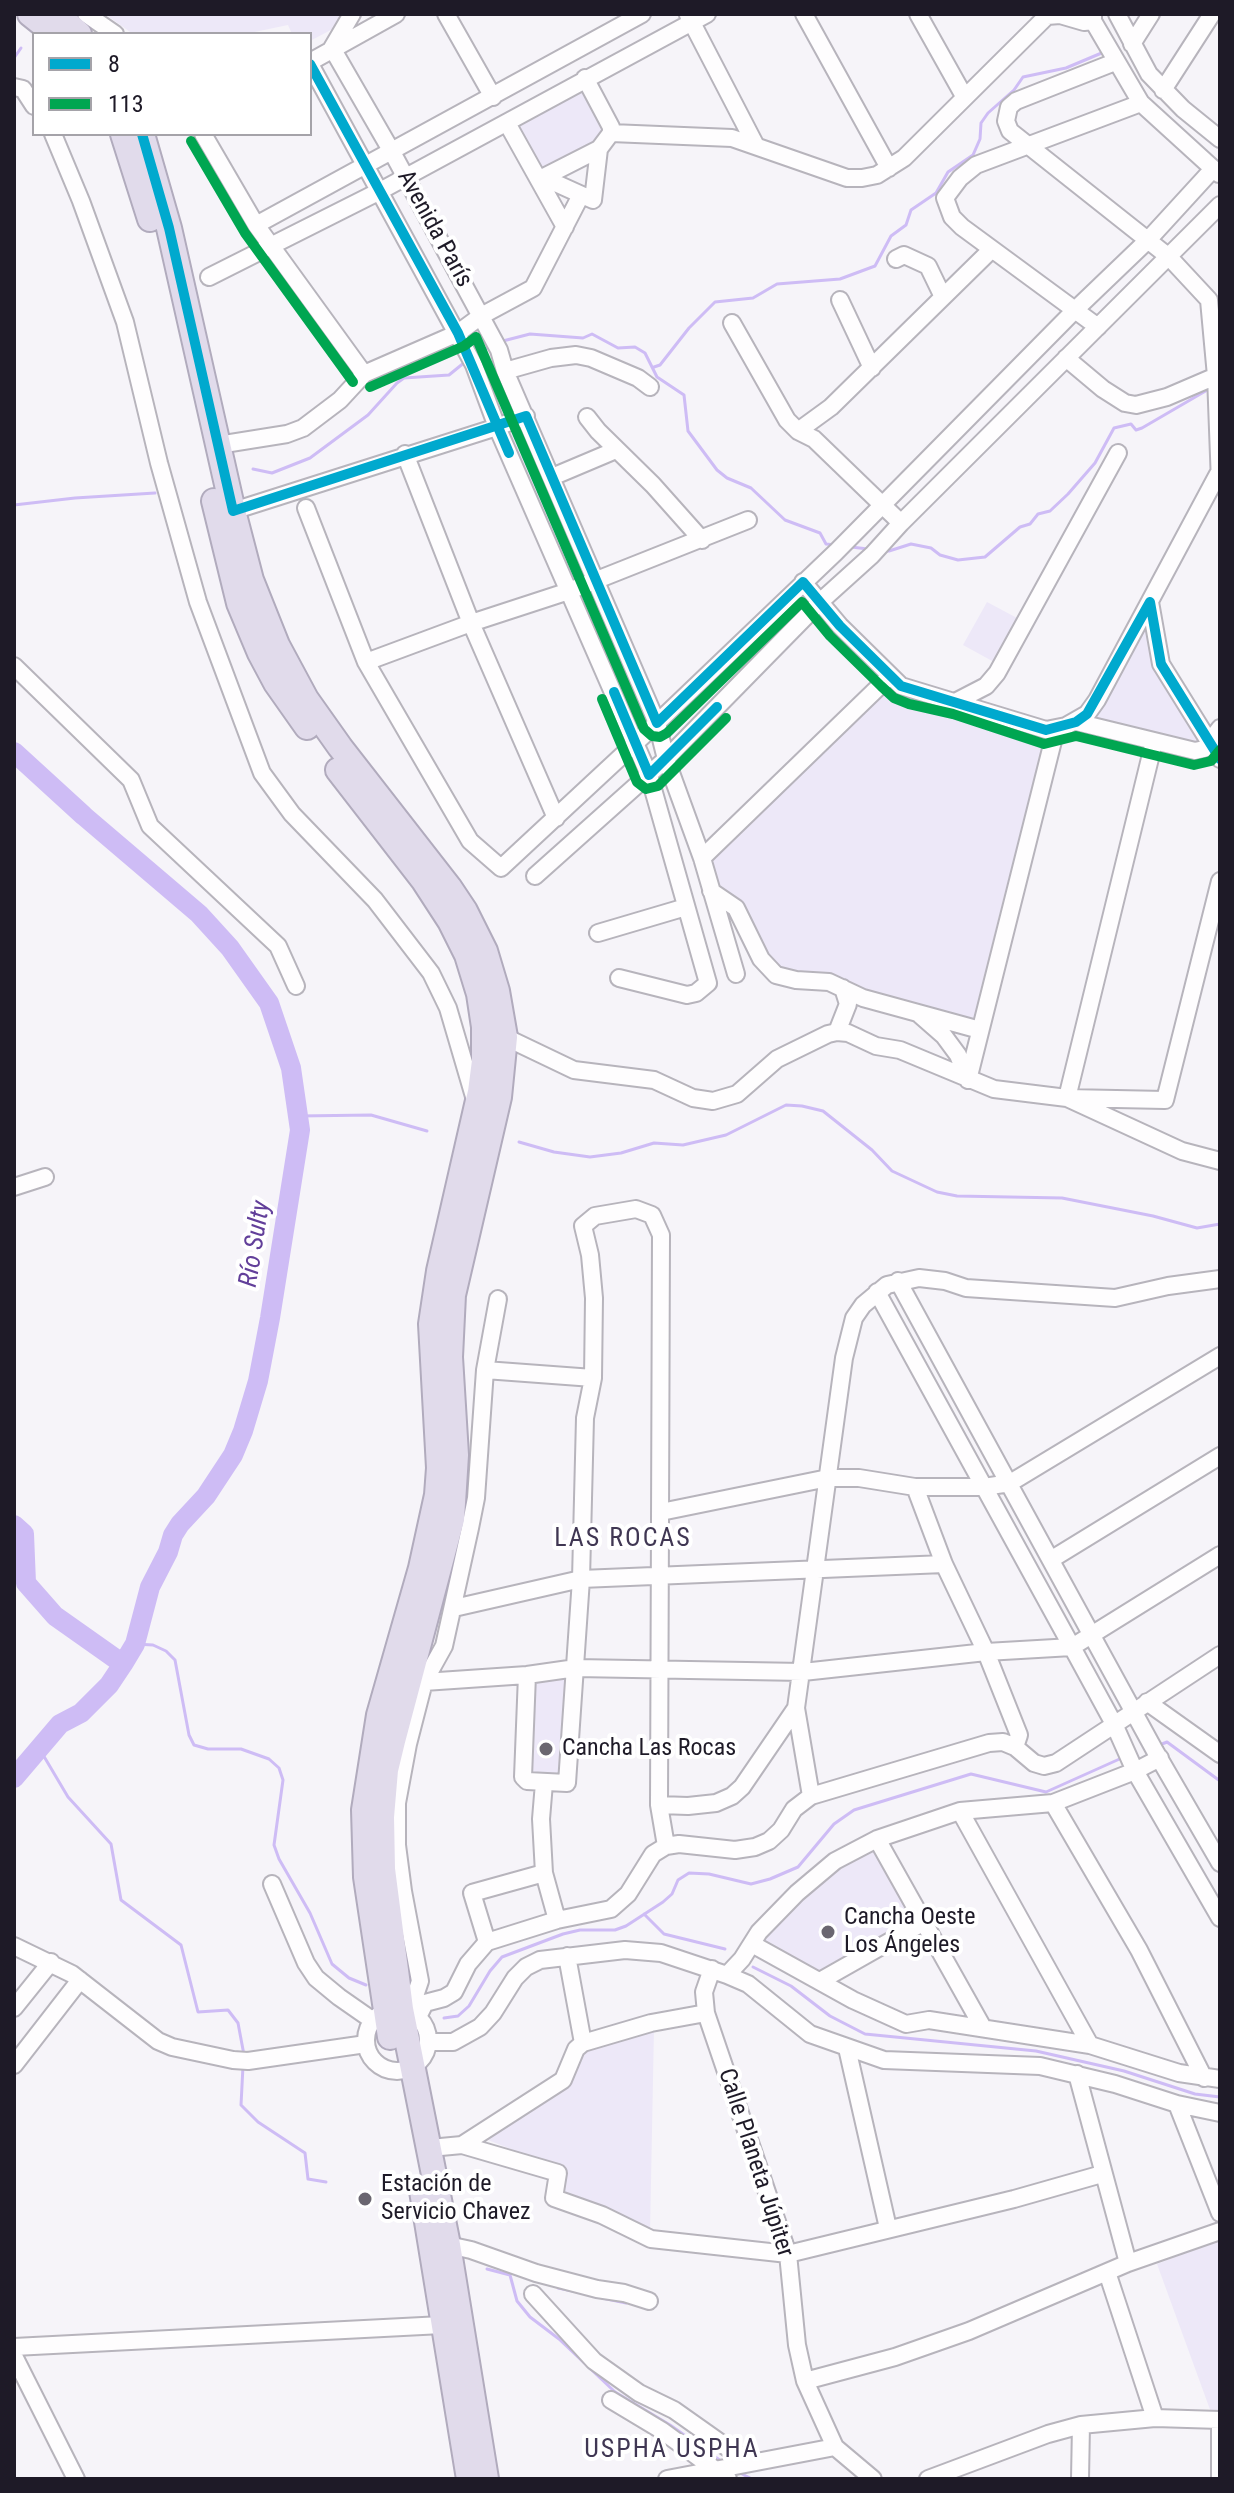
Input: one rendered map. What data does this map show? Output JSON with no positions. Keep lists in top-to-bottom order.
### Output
{
  "streets": {
    "street": ["Avenida París", "Calle Planeta Júpiter"]
  },
  "districts": ["LAS ROCAS", "USPHA USPHA"],
  "water": ["Río Sulty"],
  "places": ["Cancha Las Rocas", "Cancha Oeste Los Ángeles", "Estación de Servicio Chavez"],
  "lines": ["transit line 8", "transit line 113"],
  "legend": ["8", "113"]
}
